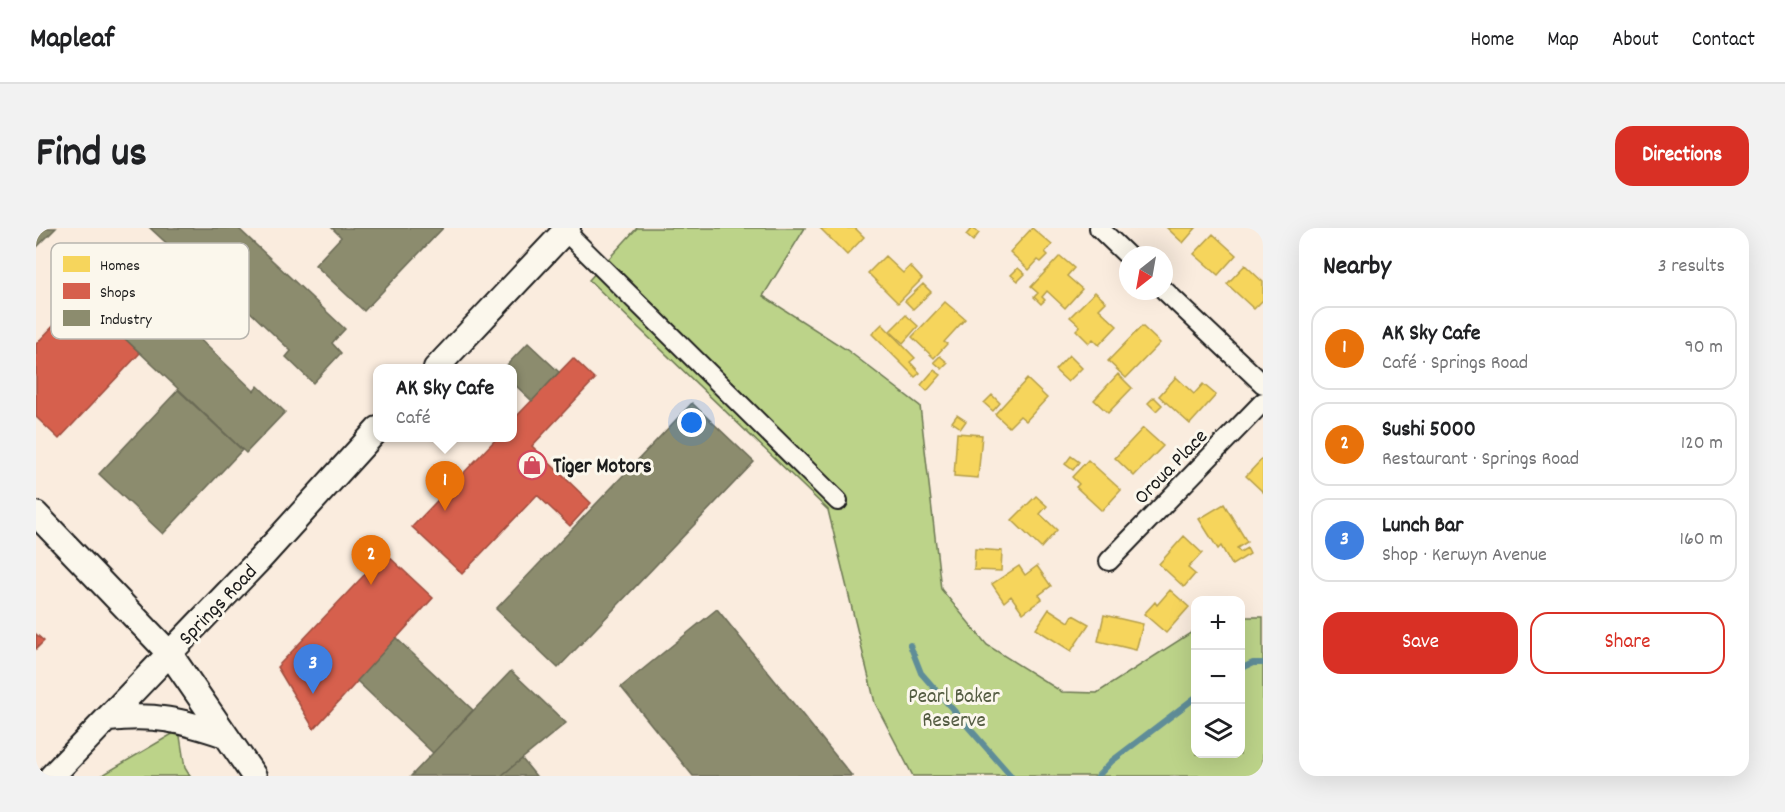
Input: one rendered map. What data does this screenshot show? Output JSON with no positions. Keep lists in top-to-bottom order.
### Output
{
  "streets": {
    "main road": ["Springs Road"],
    "street": ["Oroua Place"]
  },
  "parks": ["Pearl Baker Reserve"],
  "places": {
    "shop": ["Tiger Motors"]
  },
  "legend": ["Homes", "Shops", "Industry"],
  "north": "bottom left",
  "page": {
    "header": "Mapleaf",
    "nav": [
      "Home",
      "Map",
      "About",
      "Contact"
    ],
    "title": "Find us",
    "buttons": [
      "Directions",
      ["Save", "Share"]
    ],
    "heading": ["Nearby", "3 results"],
    "list": [
      {
        "mark": "1",
        "name": "AK Sky Cafe",
        "note": "Café · Springs Road",
        "value": "90 m"
      },
      {
        "mark": "2",
        "name": "Sushi 5000",
        "note": "Restaurant · Springs Road",
        "value": "120 m"
      },
      {
        "mark": "3",
        "name": "Lunch Bar",
        "note": "Shop · Kerwyn Avenue",
        "value": "160 m"
      }
    ],
    "popup": ["AK Sky Cafe", "Café"],
    "pins": ["1", "2", "3"],
    "map_buttons": ["+", "−"]
  }
}
